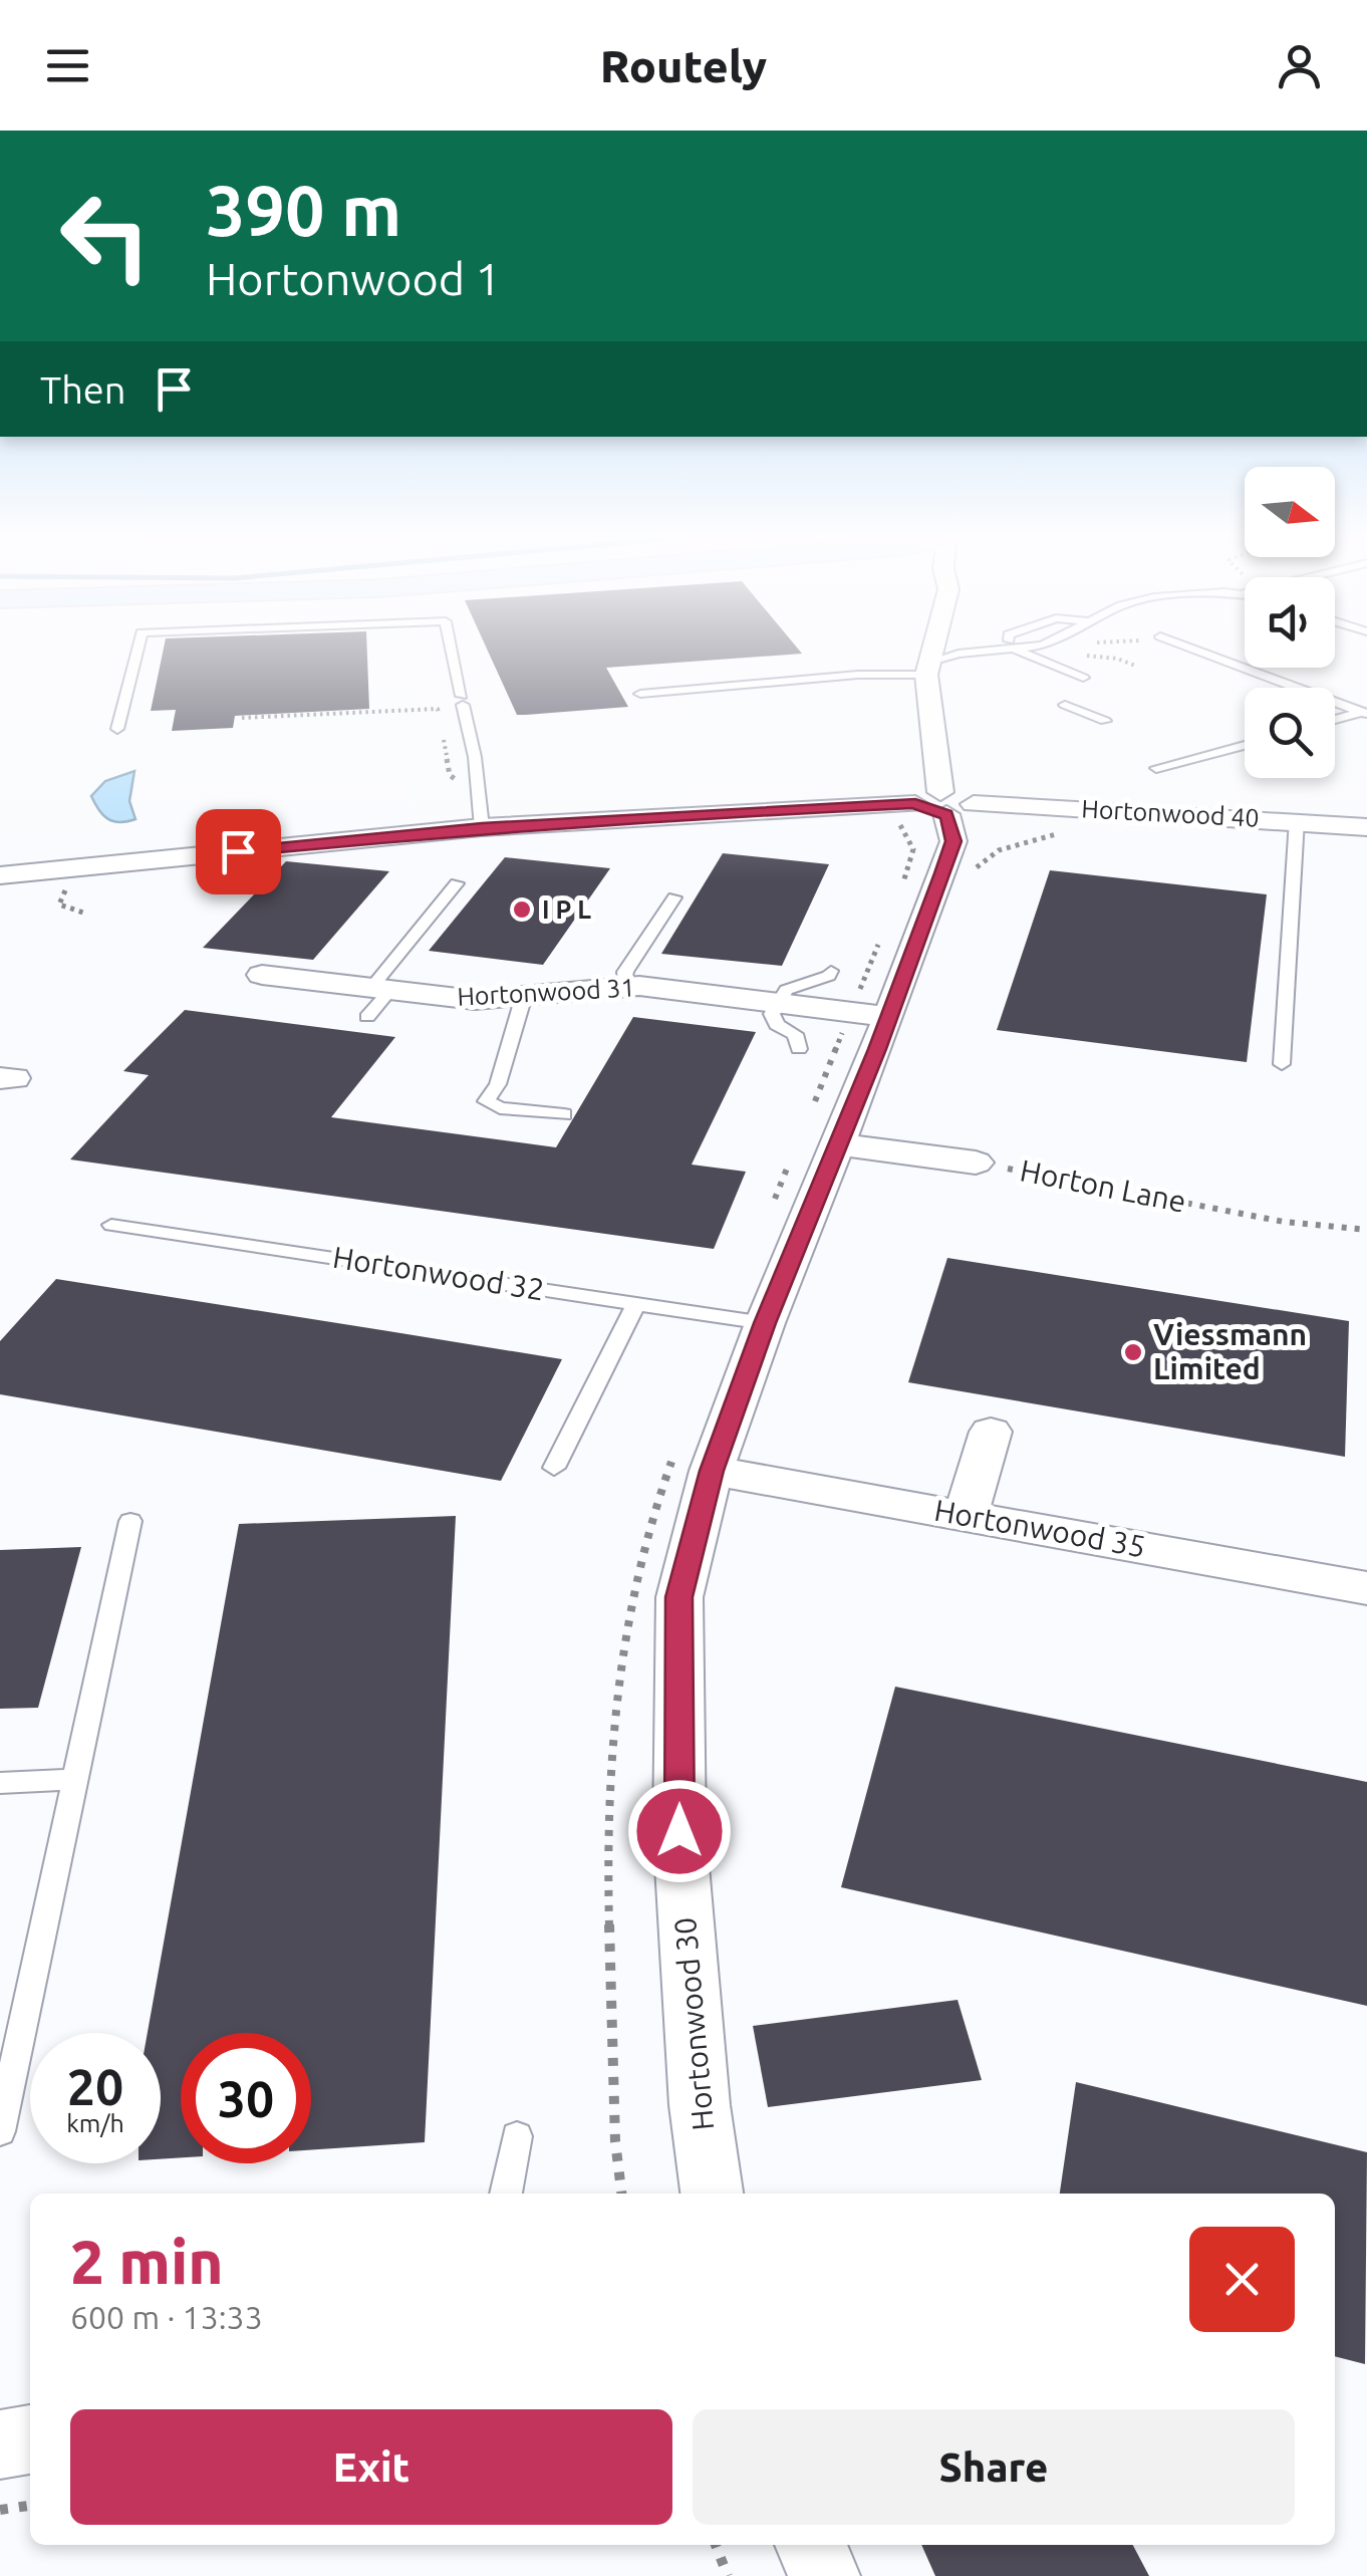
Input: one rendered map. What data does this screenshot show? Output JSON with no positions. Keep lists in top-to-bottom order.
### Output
{
  "streets": {
    "street": [
      "Hortonwood 40",
      "Hortonwood 31",
      "Hortonwood 35",
      "Hortonwood 30"
    ],
    "lane": ["Hortonwood 32"],
    "path": ["Horton Lane"]
  },
  "crossings": [
    ["Hortonwood 40", "Hortonwood 30"],
    ["Hortonwood 31", "Hortonwood 30"],
    ["Hortonwood 32", "Hortonwood 30"],
    ["Hortonwood 35", "Hortonwood 30"]
  ],
  "places": ["I P L", "Viessmann Limited"],
  "north": "right",
  "page": {
    "header": "Routely",
    "turn": ["390 m", "Hortonwood 1"],
    "then": "Then",
    "speed": "20 km/h",
    "limit": "30",
    "heading": ["2 min", "600 m · 13:33"],
    "buttons": ["Exit", "Share"]
  }
}
